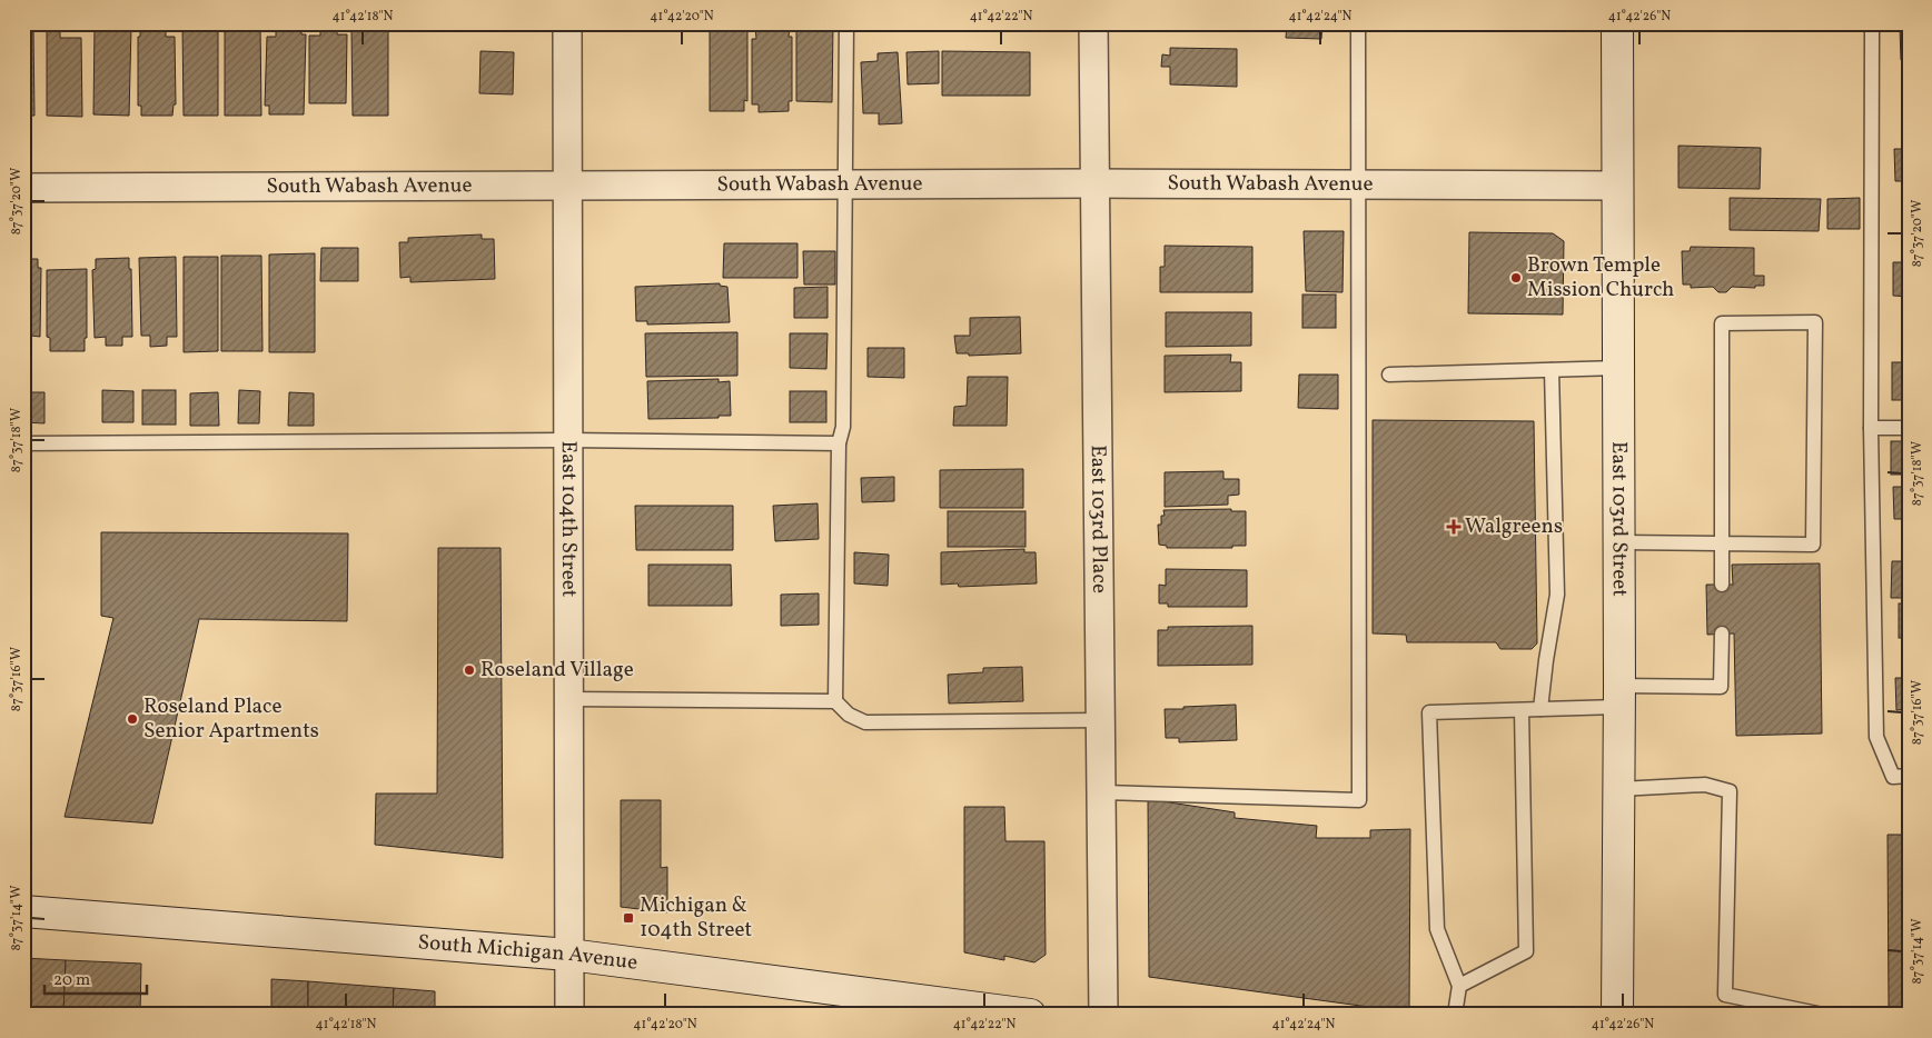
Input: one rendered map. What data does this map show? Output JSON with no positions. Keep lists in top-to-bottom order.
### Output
{
  "streets": {
    "main road": ["East 103rd Street", "South Michigan Avenue"],
    "street": ["South Wabash Avenue", "East 104th Street", "East 103rd Place"]
  },
  "crossings": [
    ["South Wabash Avenue", "East 104th Street"],
    ["South Wabash Avenue", "East 103rd Place"],
    ["South Wabash Avenue", "East 103rd Street"],
    ["East 104th Street", "South Michigan Avenue"]
  ],
  "places": {
    "other": ["Brown Temple Mission Church", "Roseland Village", "Roseland Place Senior Apartments"],
    "health": ["Walgreens"],
    "transit": ["Michigan & 104th Street"]
  },
  "scale_bar": "20 m",
  "coordinates": [
    "41°42'18\"N",
    "41°42'20\"N",
    "41°42'22\"N",
    "41°42'24\"N",
    "41°42'26\"N",
    "87°37'20\"W",
    "87°37'18\"W",
    "87°37'16\"W",
    "87°37'14\"W"
  ]
}
